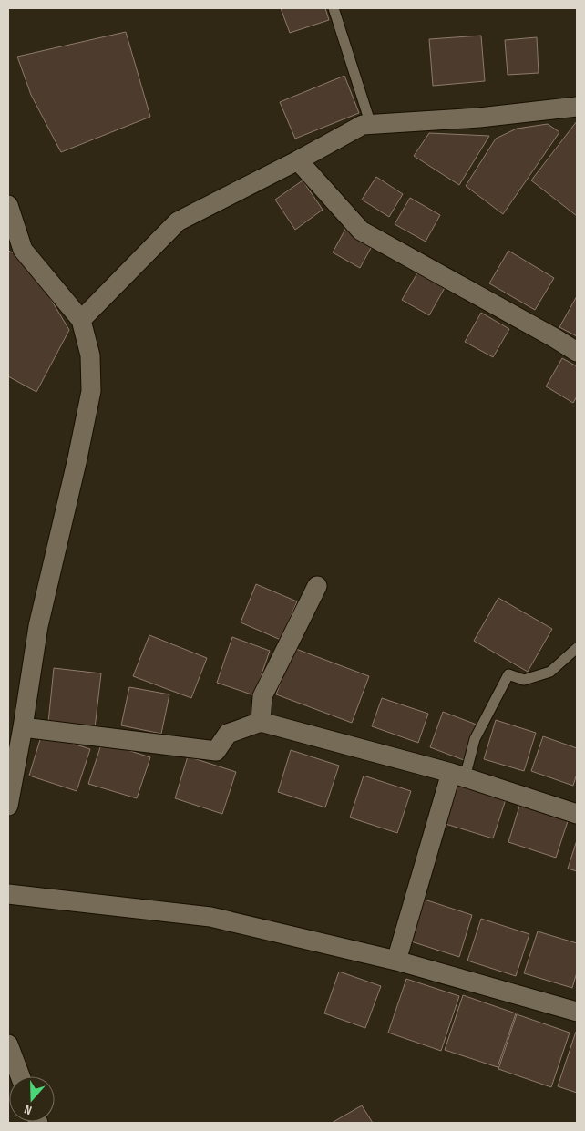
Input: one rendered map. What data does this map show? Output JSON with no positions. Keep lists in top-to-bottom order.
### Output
{
  "north": "bottom"
}
